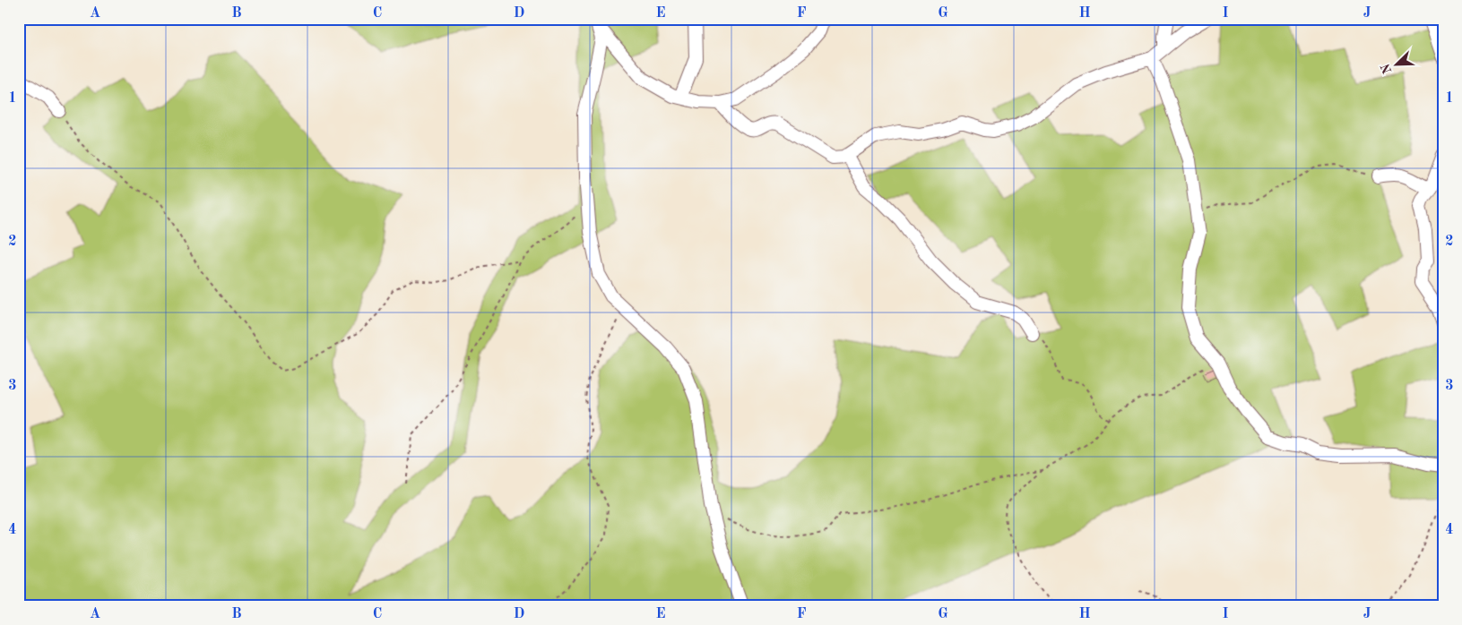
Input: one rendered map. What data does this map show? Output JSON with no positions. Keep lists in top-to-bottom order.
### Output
{
  "north": "bottom left",
  "grid": {
    "columns": [
      "A",
      "B",
      "C",
      "D",
      "E",
      "F",
      "G",
      "H",
      "I",
      "J"
    ],
    "rows": [
      "1",
      "2",
      "3",
      "4"
    ]
  }
}
